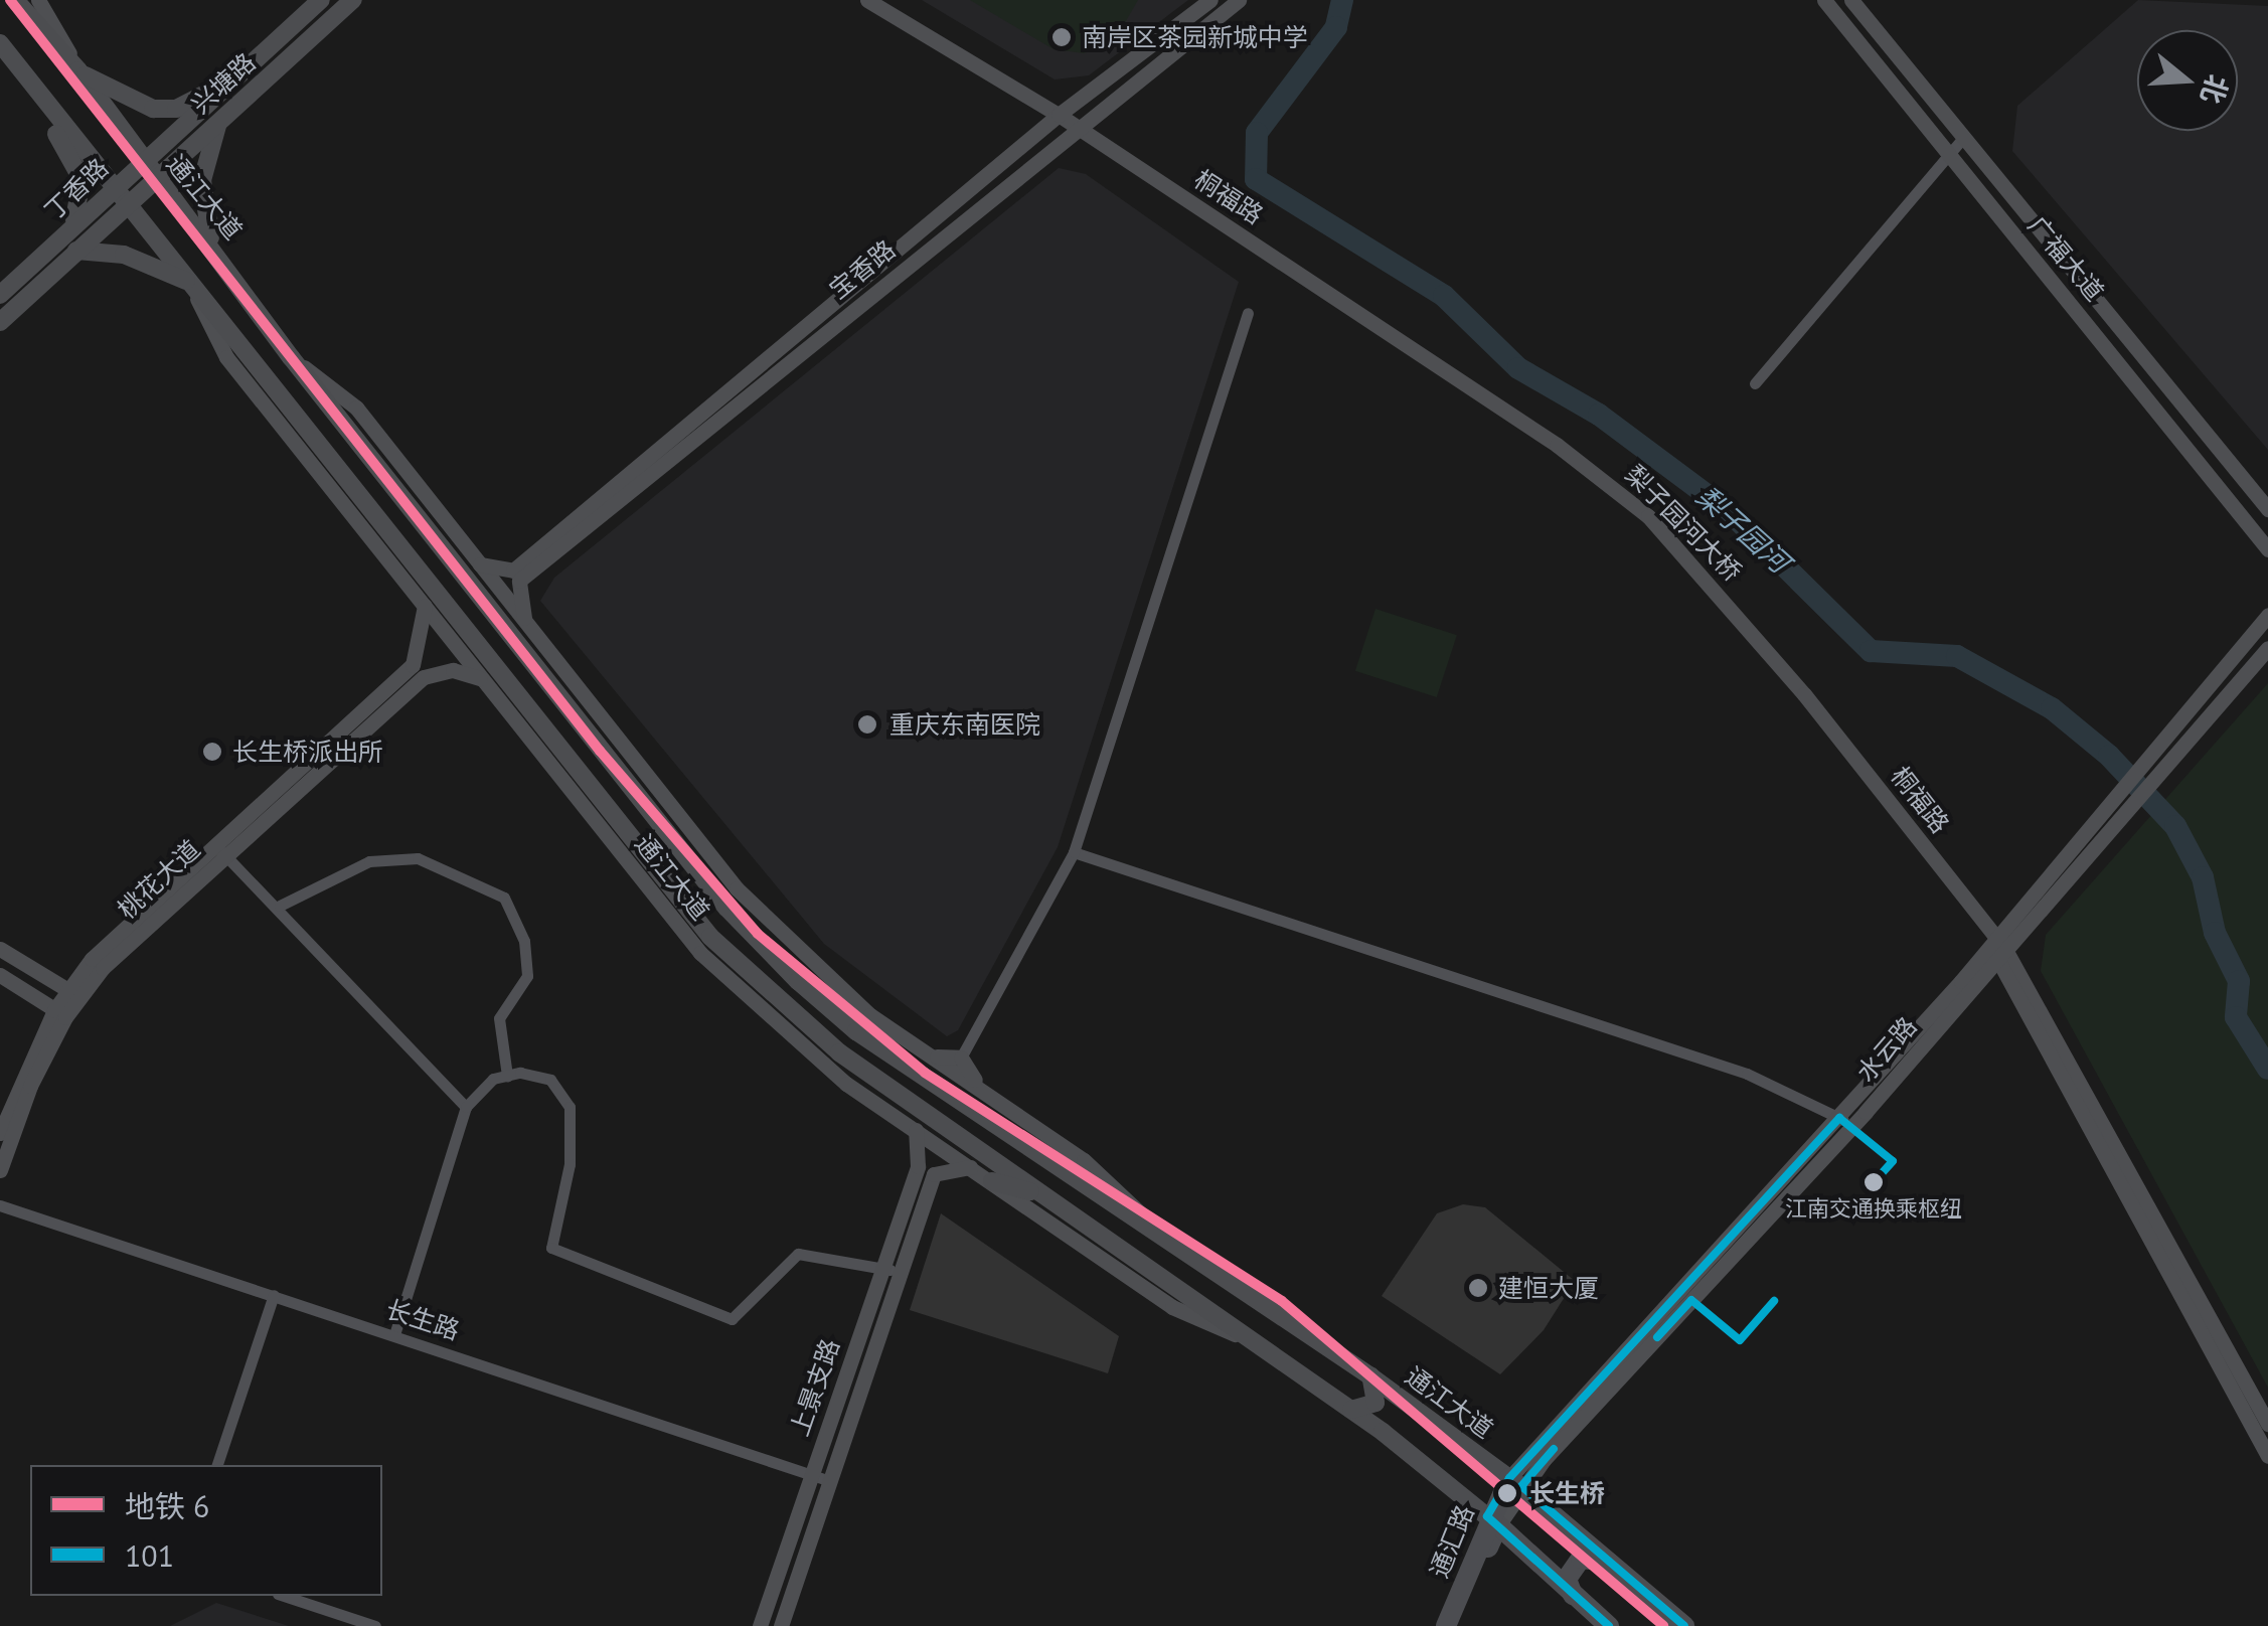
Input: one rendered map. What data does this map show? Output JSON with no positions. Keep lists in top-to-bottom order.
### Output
{
  "streets": {
    "highway": ["通江大道", "通汇路"],
    "main road": ["兴塘路", "丁香路"],
    "street": [
      "桐福路",
      "广福大道",
      "宝香路",
      "梨子园河大桥",
      "桃花大道",
      "水云路",
      "长生路",
      "上景支路"
    ]
  },
  "crossings": [
    ["兴塘路", "丁香路"],
    ["兴塘路", "通江大道"],
    ["丁香路", "通江大道"],
    ["通江大道", "水云路"],
    ["通江大道", "上景支路"],
    ["通江大道", "通汇路"],
    ["桐福路", "宝香路"],
    ["桐福路", "梨子园河大桥"],
    ["桐福路", "水云路"],
    ["水云路", "通汇路"],
    ["长生路", "上景支路"]
  ],
  "water": ["梨子园河"],
  "places": [
    "南岸区茶园新城中学",
    "重庆东南医院",
    "长生桥派出所",
    "江南交通换乘枢纽",
    "建恒大厦",
    "长生桥"
  ],
  "lines": ["metro line 6", "transit line 101"],
  "legend": ["地铁 6", "101"],
  "north": "right"
}
